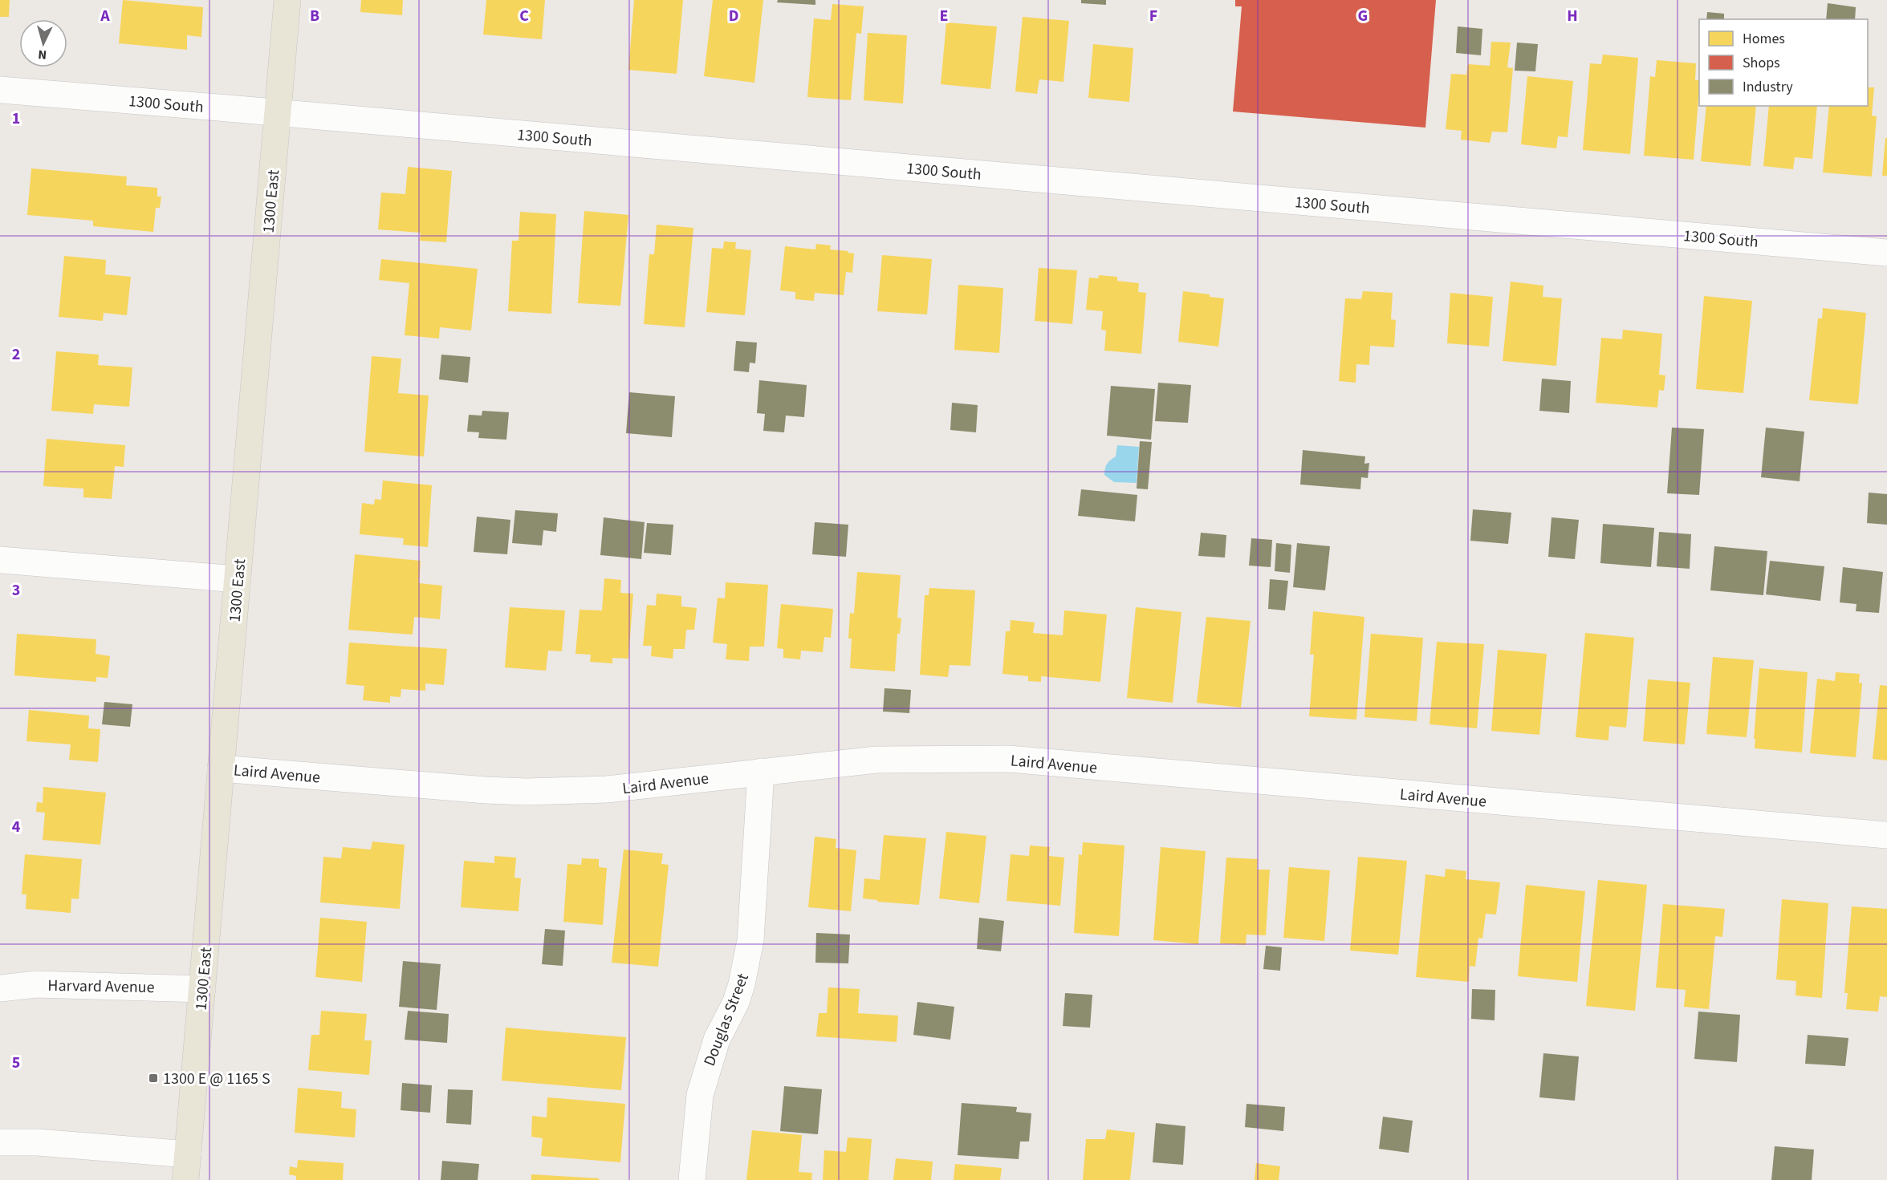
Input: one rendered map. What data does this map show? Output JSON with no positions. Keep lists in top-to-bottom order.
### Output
{
  "streets": {
    "main road": ["1300 East"],
    "street": [
      "1300 South",
      "Laird Avenue",
      "Harvard Avenue",
      "Douglas Street"
    ]
  },
  "crossings": [
    ["1300 South", "1300 East"],
    ["1300 East", "Laird Avenue"],
    ["1300 East", "Harvard Avenue"],
    ["Laird Avenue", "Douglas Street"]
  ],
  "places": {
    "transit": ["1300 E @ 1165 S"]
  },
  "legend": ["Homes", "Shops", "Industry"],
  "north": "bottom",
  "grid": {
    "columns": [
      "A",
      "B",
      "C",
      "D",
      "E",
      "F",
      "G",
      "H"
    ],
    "rows": [
      "1",
      "2",
      "3",
      "4",
      "5"
    ]
  }
}
